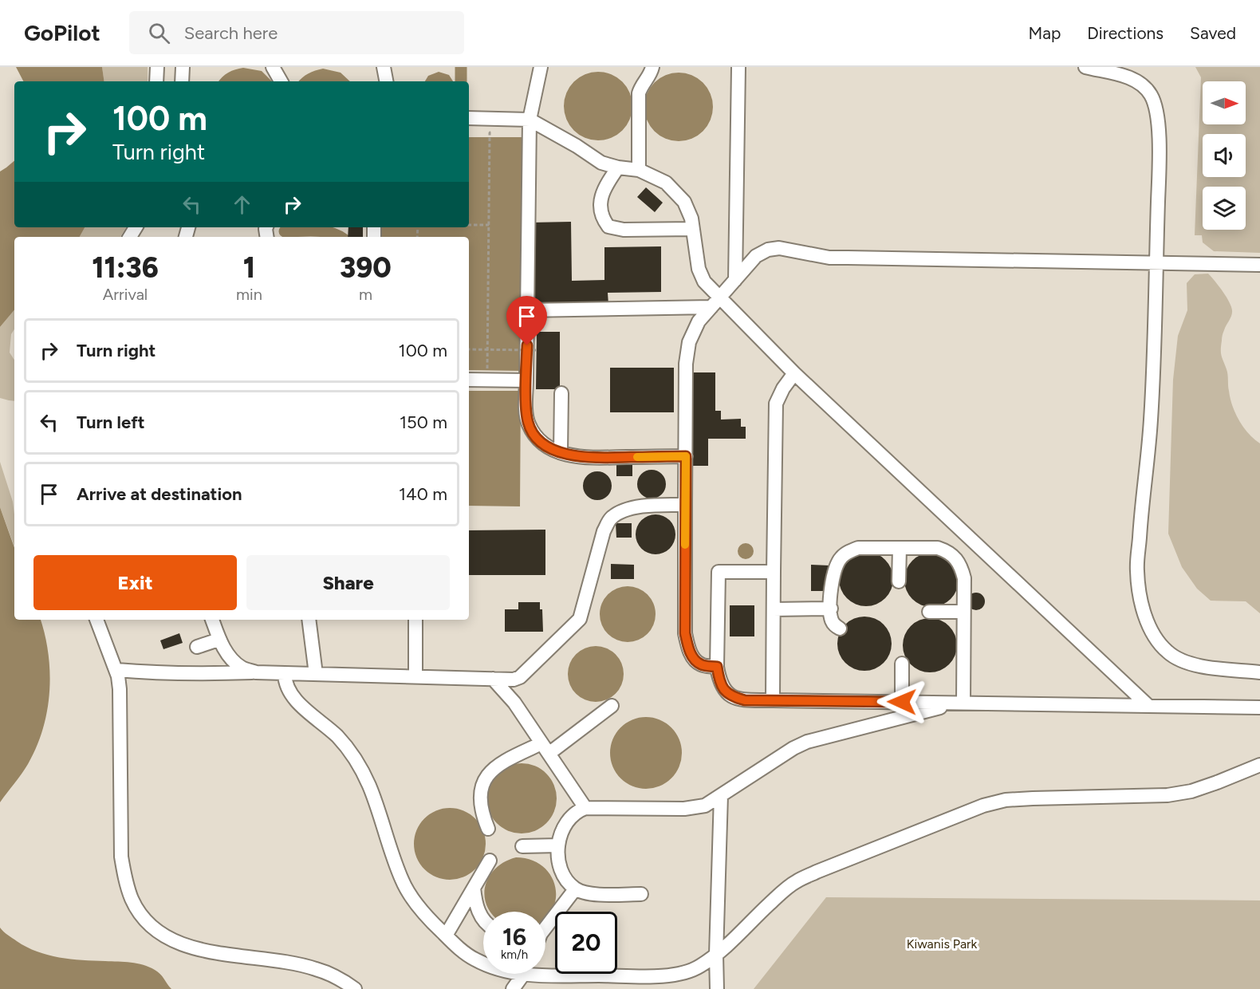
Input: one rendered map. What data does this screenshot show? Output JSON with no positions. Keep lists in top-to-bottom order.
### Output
{
  "parks": ["Kiwanis Park"],
  "north": "right",
  "page": {
    "header": "GoPilot",
    "search": "Search here",
    "nav": ["Map", "Directions", "Saved"],
    "turn": ["100 m", "Turn right"],
    "eta": [
      "11:36",
      "Arrival",
      "1",
      "min",
      "390",
      "m"
    ],
    "list": [
      {
        "name": "Turn right",
        "value": "100 m"
      },
      {
        "name": "Turn left",
        "value": "150 m"
      },
      {
        "name": "Arrive at destination",
        "value": "140 m"
      }
    ],
    "buttons": ["Exit", "Share"],
    "speed": "16 km/h",
    "limit": "20"
  }
}
